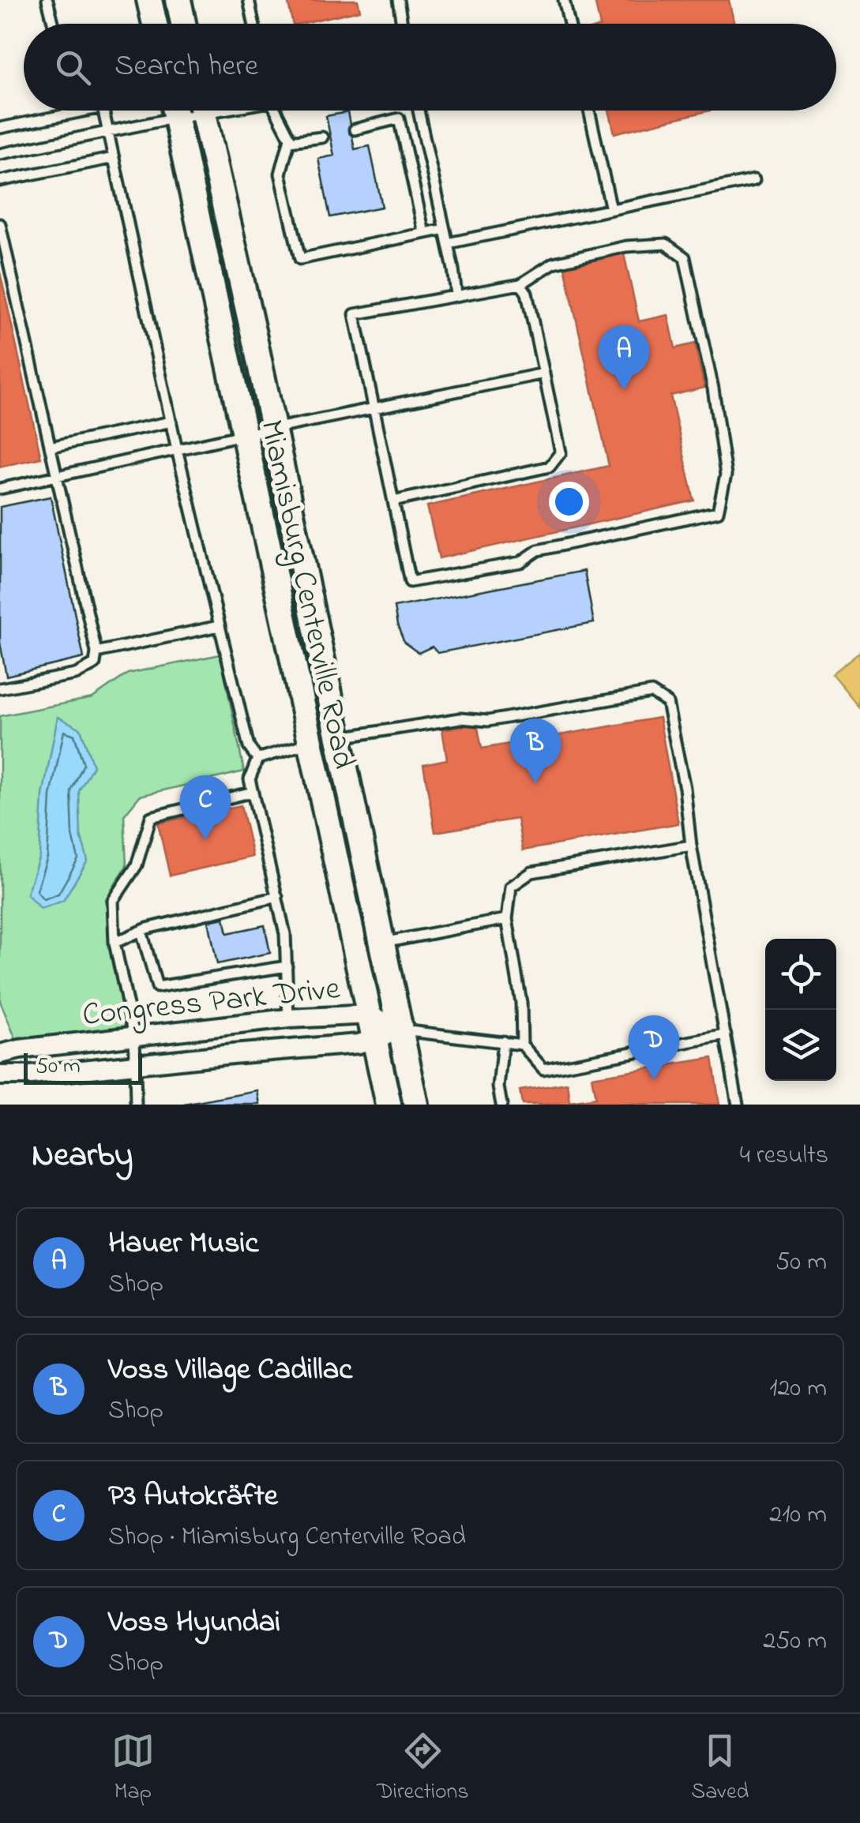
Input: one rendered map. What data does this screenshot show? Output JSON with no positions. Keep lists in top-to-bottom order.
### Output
{
  "streets": {
    "main road": ["Miamisburg Centerville Road"],
    "street": ["Congress Park Drive"]
  },
  "crossings": [
    ["Miamisburg Centerville Road", "Congress Park Drive"]
  ],
  "scale_bar": "50 m",
  "page": {
    "search": "Search here",
    "pins": [
      "A",
      "B",
      "C",
      "D"
    ],
    "scale": "50 m",
    "heading": ["Nearby", "4 results"],
    "list": [
      {
        "mark": "A",
        "name": "Hauer Music",
        "note": "Shop",
        "value": "50 m"
      },
      {
        "mark": "B",
        "name": "Voss Village Cadillac",
        "note": "Shop",
        "value": "120 m"
      },
      {
        "mark": "C",
        "name": "P3 Autokräfte",
        "note": "Shop · Miamisburg Centerville Road",
        "value": "210 m"
      },
      {
        "mark": "D",
        "name": "Voss Hyundai",
        "note": "Shop",
        "value": "250 m"
      }
    ],
    "nav": ["Map", "Directions", "Saved"]
  }
}
